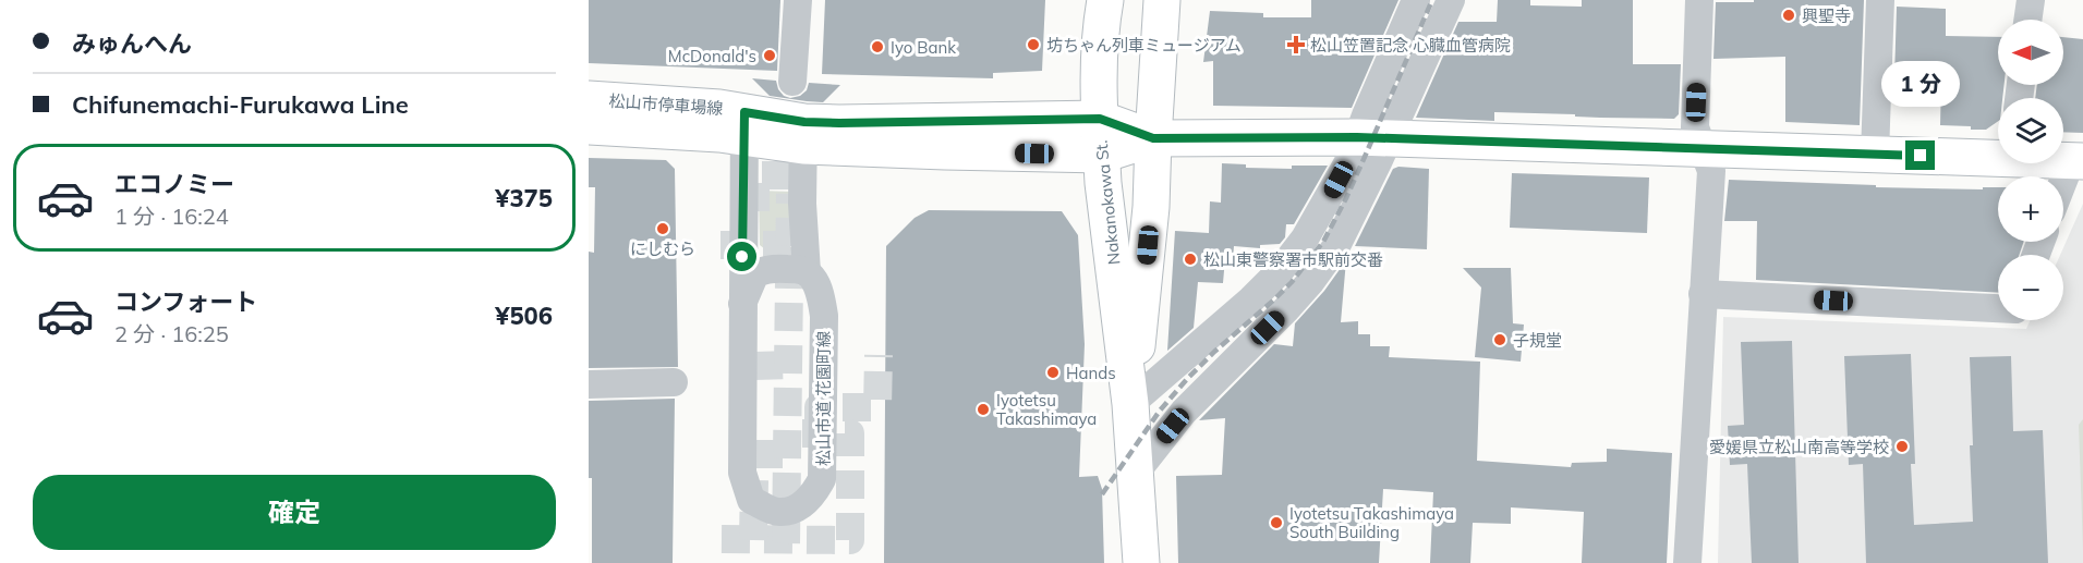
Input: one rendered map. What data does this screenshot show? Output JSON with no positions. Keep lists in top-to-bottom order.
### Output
{
  "streets": {
    "street": ["松山市停車場線", "Nakanokawa St.", "松山市道 花園町線"]
  },
  "crossings": [
    ["松山市停車場線", "松山市道 花園町線"]
  ],
  "places": {
    "other": [
      "興聖寺",
      "坊ちゃん列車ミュージアム",
      "Iyo Bank",
      "McDonald's",
      "にしむら",
      "松山東警察署市駅前交番",
      "子規堂",
      "Hands",
      "Iyotetsu Takashimaya",
      "愛媛県立松山南高等学校",
      "Iyotetsu Takashimaya South Building"
    ],
    "health": ["松山笠置記念 心臓血管病院"]
  },
  "north": "left",
  "page": {
    "banner": ["みゅんへん", "Chifunemachi-Furukawa Line"],
    "map_buttons": ["+", "−"],
    "bubble": "1 分",
    "list": [
      {
        "name": "エコノミー",
        "note": "1 分 · 16:24",
        "value": "¥375"
      },
      {
        "name": "コンフォート",
        "note": "2 分 · 16:25",
        "value": "¥506"
      }
    ],
    "buttons": "確定"
  }
}
